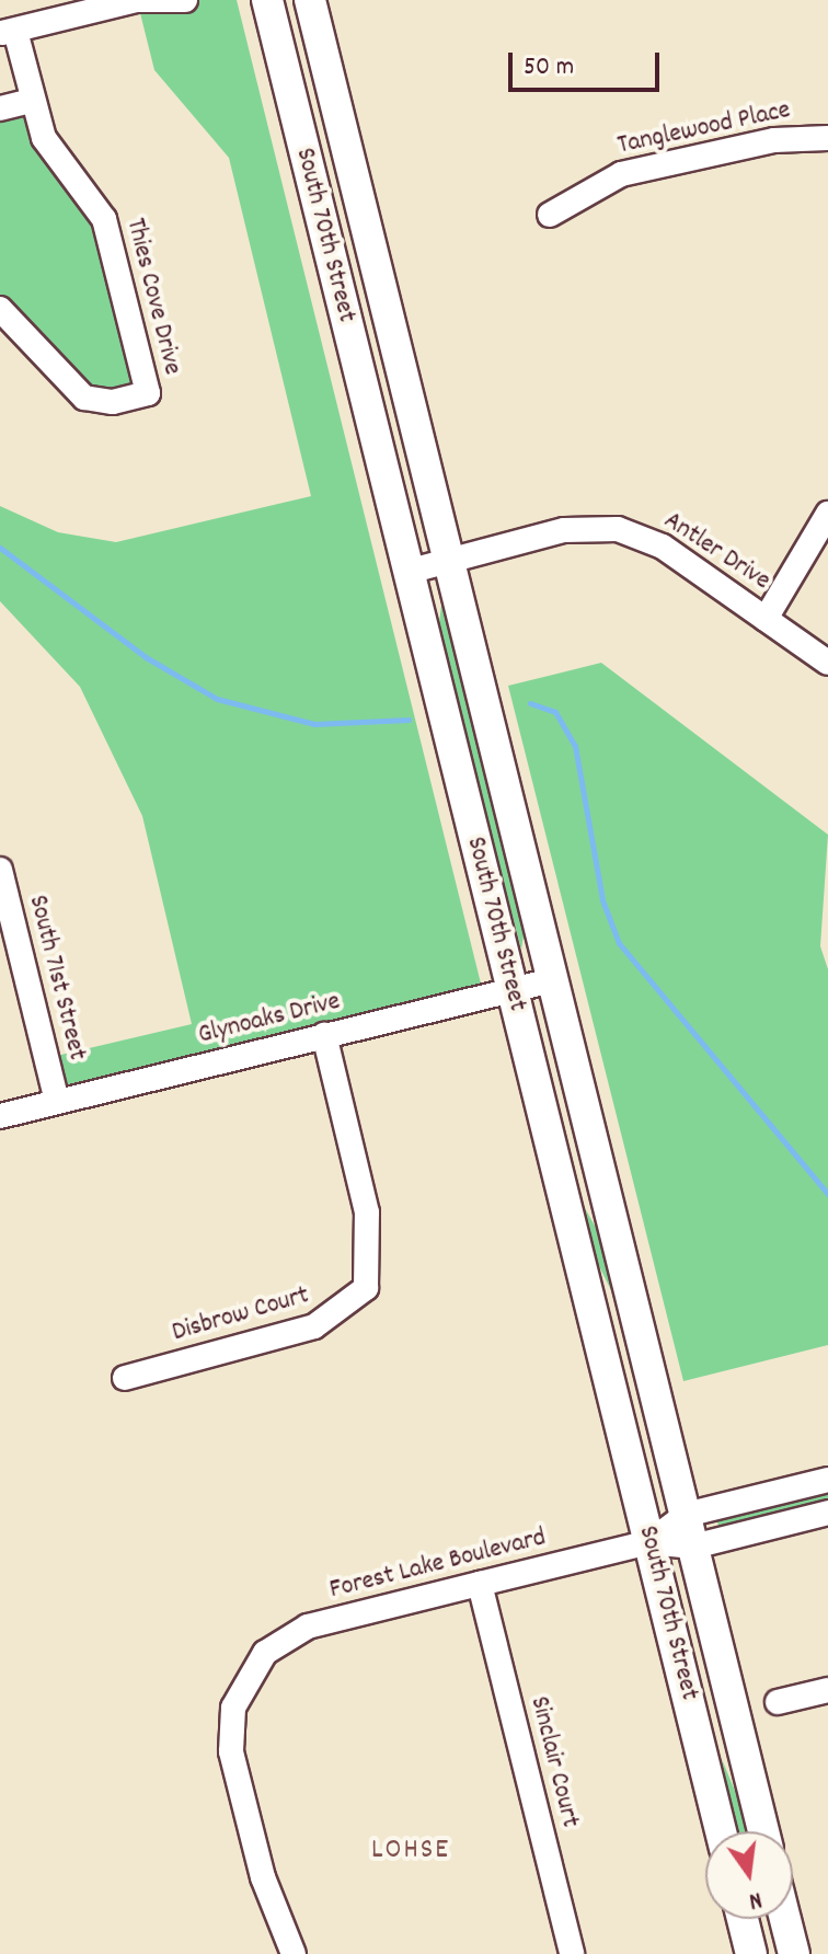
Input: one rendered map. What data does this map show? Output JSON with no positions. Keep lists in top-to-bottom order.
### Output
{
  "streets": {
    "main road": ["South 70th Street"],
    "street": [
      "Tanglewood Place",
      "Thies Cove Drive",
      "Antler Drive",
      "South 71st Street",
      "Glynoaks Drive",
      "Disbrow Court",
      "Forest Lake Boulevard",
      "Sinclair Court"
    ]
  },
  "crossings": [
    ["South 70th Street", "Antler Drive"],
    ["South 70th Street", "Glynoaks Drive"],
    ["South 70th Street", "Forest Lake Boulevard"],
    ["South 71st Street", "Glynoaks Drive"],
    ["Glynoaks Drive", "Disbrow Court"],
    ["Forest Lake Boulevard", "Sinclair Court"]
  ],
  "districts": ["LOHSE"],
  "scale_bar": "50 m",
  "north": "bottom"
}
